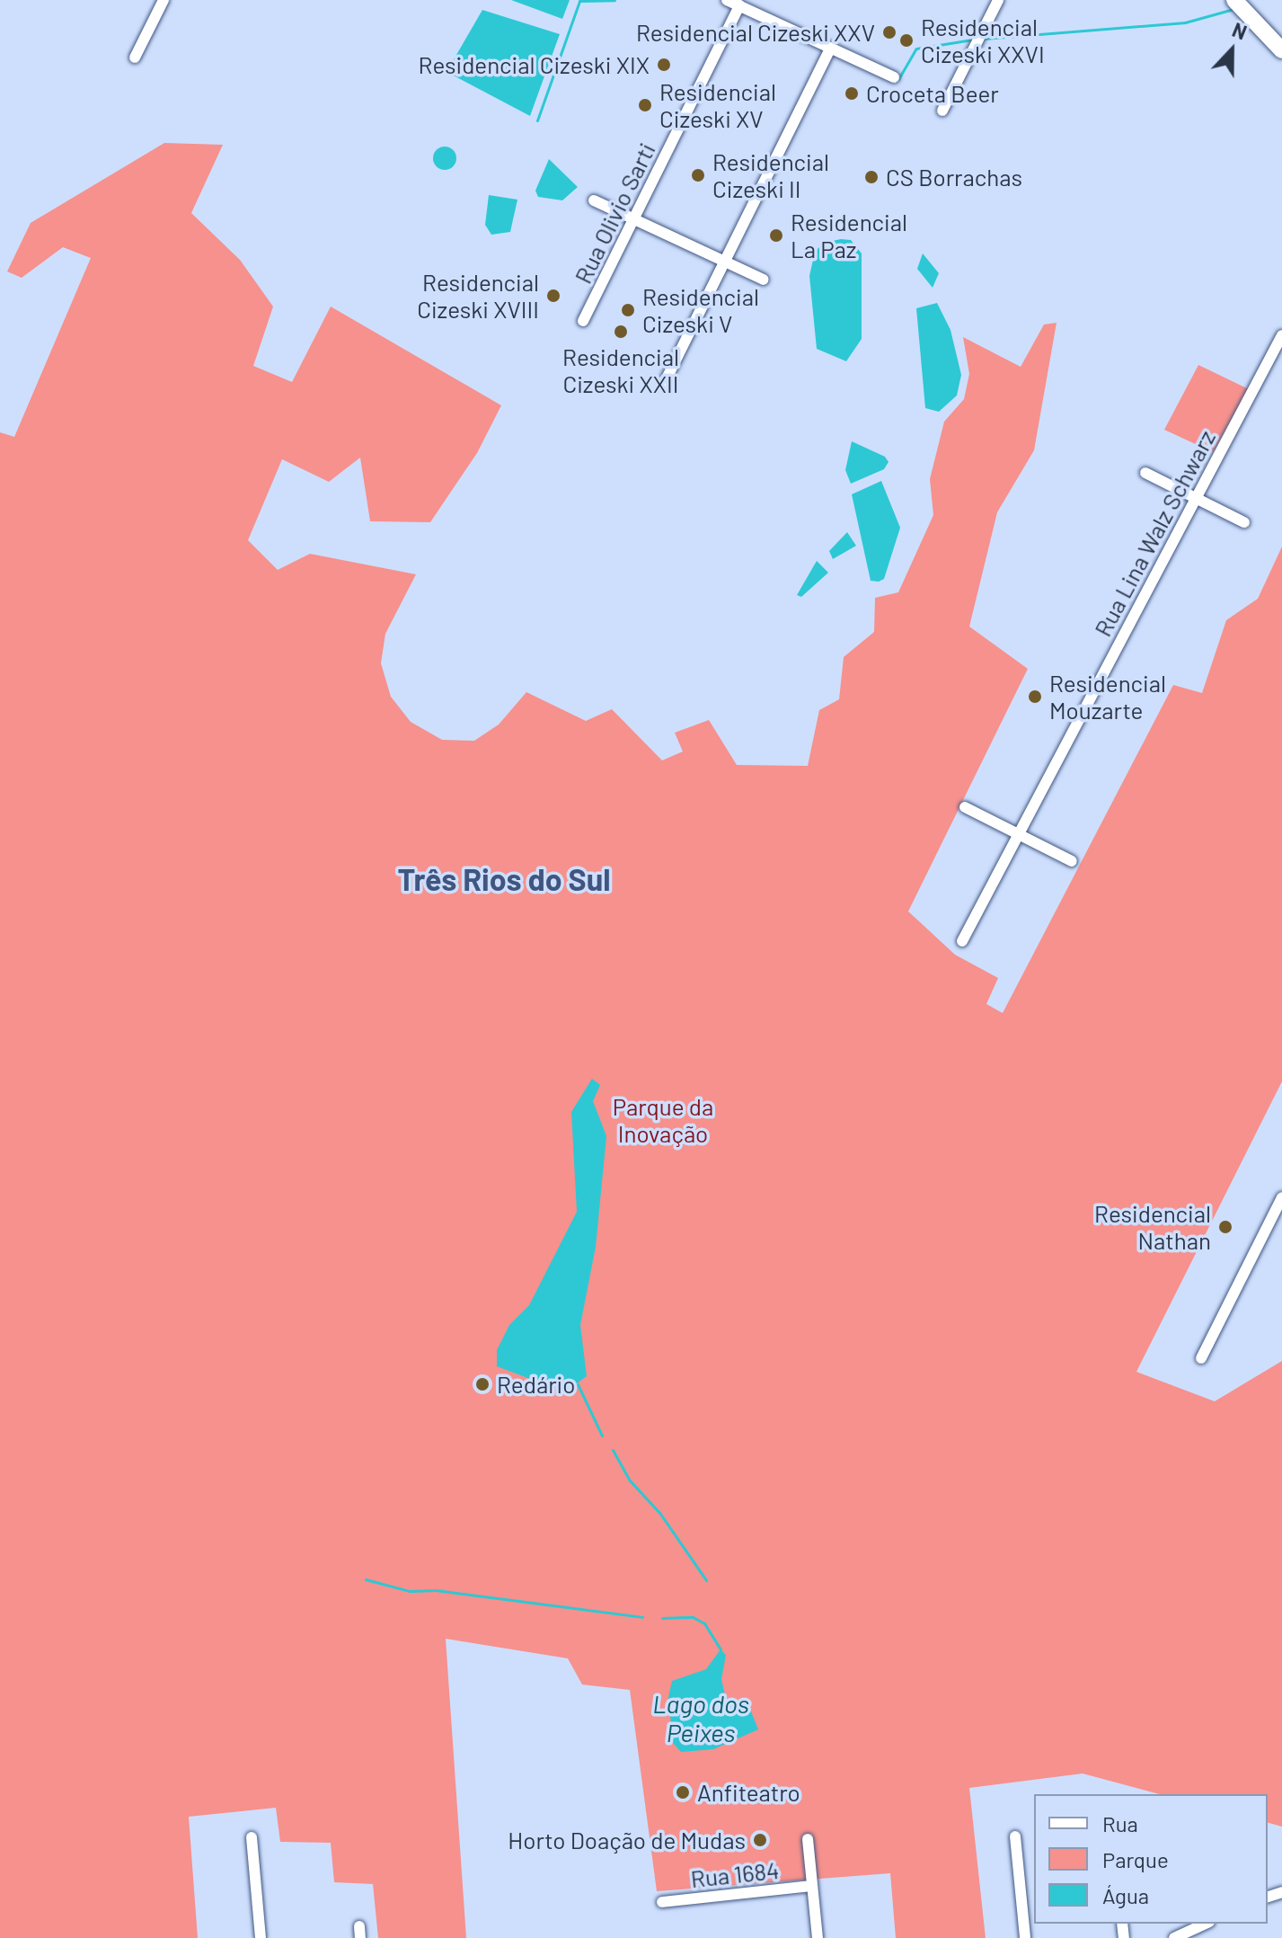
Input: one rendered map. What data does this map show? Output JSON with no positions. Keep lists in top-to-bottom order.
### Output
{
  "streets": {
    "street": ["Rua Olivio Sarti", "Rua Lina Walz Schwarz", "Rua 1684"]
  },
  "districts": ["Três Rios do Sul"],
  "water": ["Lago dos Peixes"],
  "parks": ["Parque da Inovação"],
  "places": [
    "Residencial Cizeski XXV",
    "Residencial Cizeski XXVI",
    "Residencial Cizeski XIX",
    "Croceta Beer",
    "Residencial Cizeski XV",
    "Residencial Cizeski II",
    "CS Borrachas",
    "Residencial La Paz",
    "Residencial Cizeski XVIII",
    "Residencial Cizeski V",
    "Residencial Cizeski XXII",
    "Residencial Mouzarte",
    "Residencial Nathan",
    "Redário",
    "Anfiteatro",
    "Horto Doação de Mudas"
  ],
  "legend": ["Rua", "Parque", "Água"],
  "north": "top"
}
